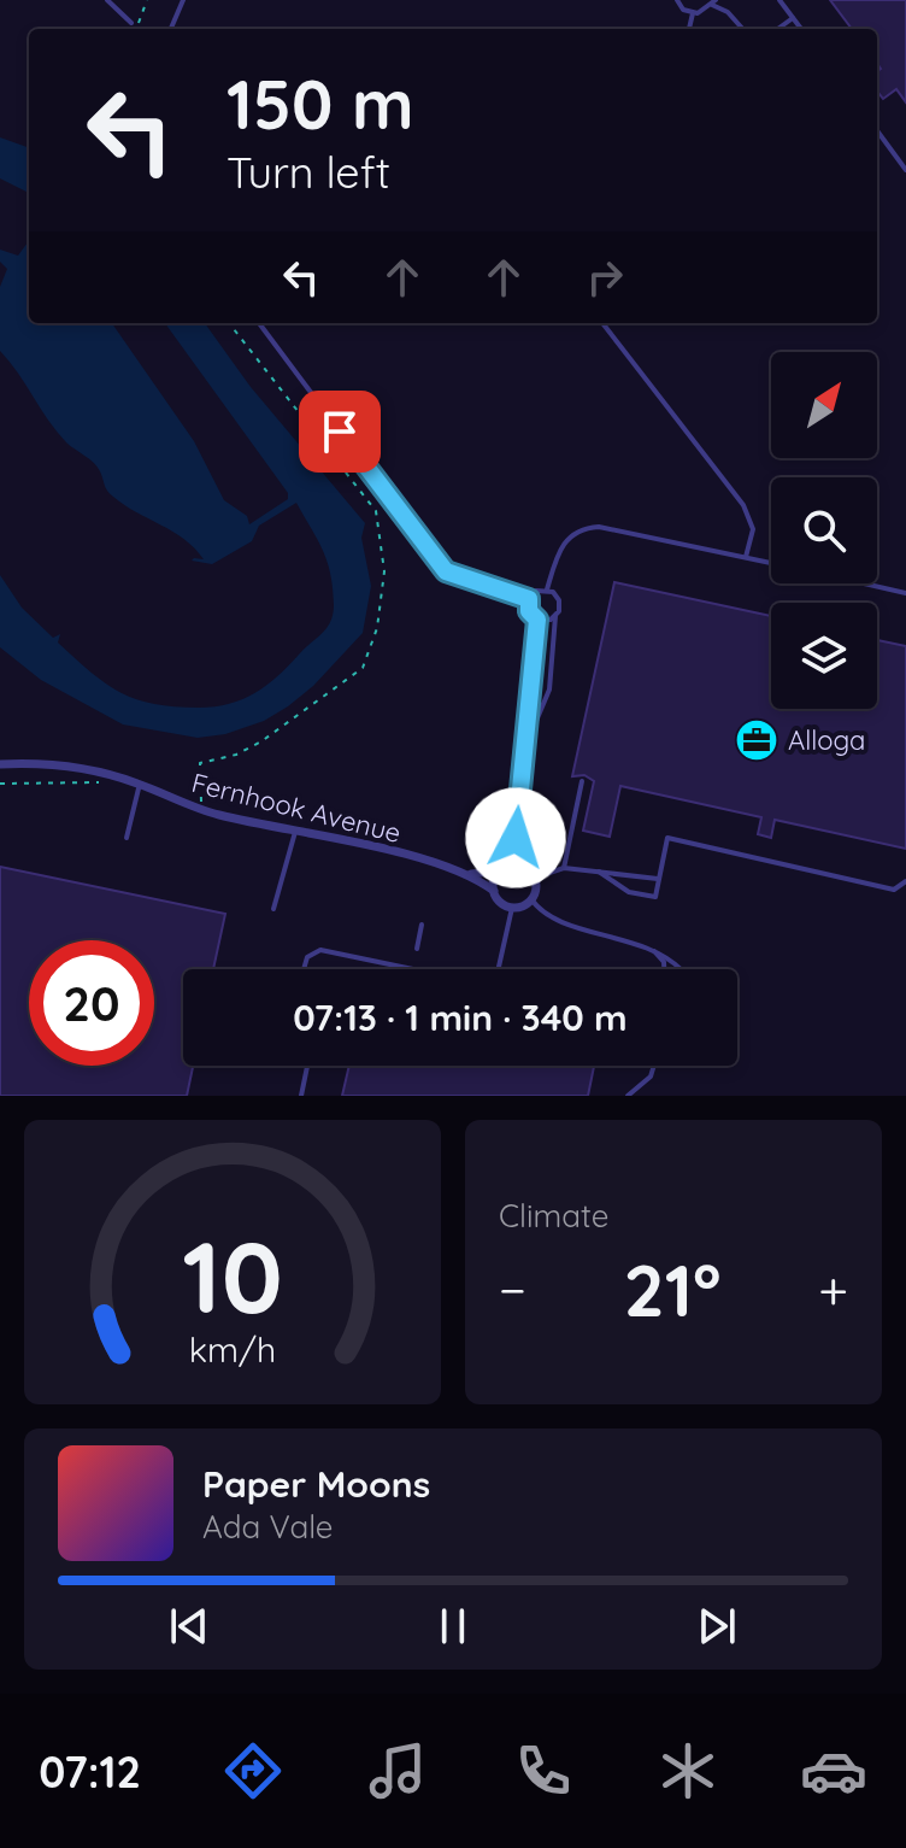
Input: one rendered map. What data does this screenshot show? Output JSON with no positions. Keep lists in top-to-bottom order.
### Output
{
  "streets": {
    "street": ["Fernhook Avenue"]
  },
  "places": {
    "office": ["Alloga"]
  },
  "north": "top right",
  "page": {
    "turn": ["150 m", "Turn left"],
    "limit": "20",
    "trip": "07:13 · 1 min · 340 m",
    "tile": "Climate",
    "heat": ["−", "21°", "+"],
    "song": ["Paper Moons", "Ada Vale"],
    "tabs": "07:12",
    "gauge": ["10", "km/h"]
  }
}
